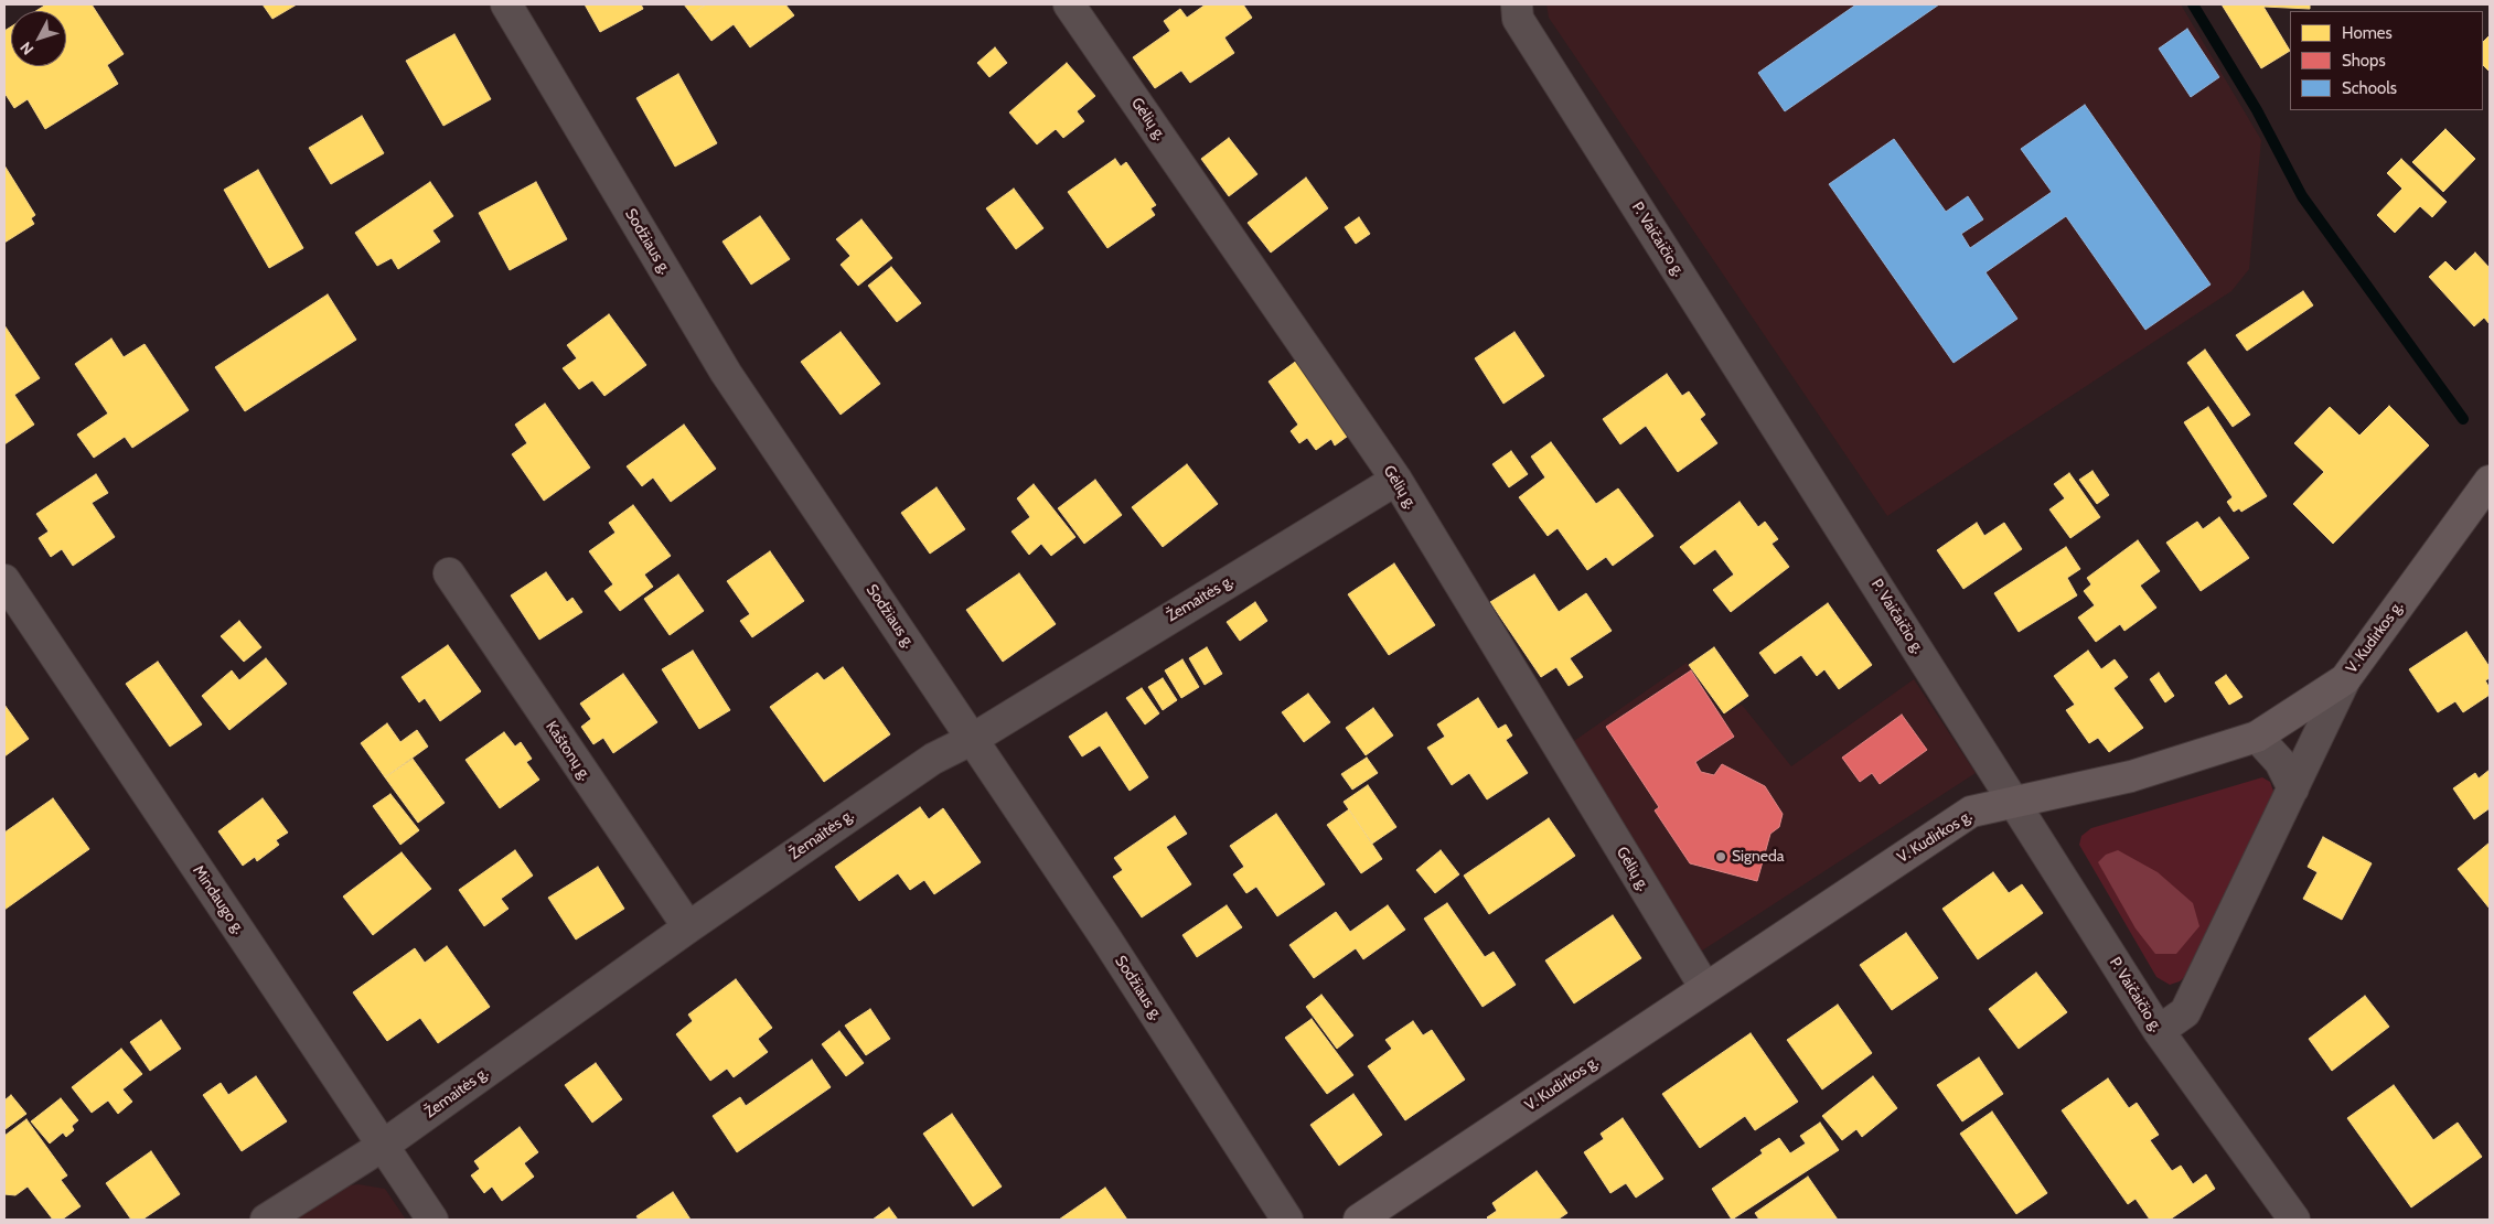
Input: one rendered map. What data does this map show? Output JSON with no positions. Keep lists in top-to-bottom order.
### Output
{
  "streets": {
    "main road": ["V. Kudirkos g."],
    "street": [
      "Gėlių g.",
      "P. Vaičaičio g.",
      "Sodžiaus g.",
      "Žemaitės g.",
      "Kaštonų g.",
      "Mindaugo g."
    ]
  },
  "crossings": [
    ["Gėlių g.", "Žemaitės g."],
    ["Gėlių g.", "V. Kudirkos g."],
    ["P. Vaičaičio g.", "V. Kudirkos g."],
    ["Sodžiaus g.", "Žemaitės g."],
    ["Žemaitės g.", "Kaštonų g."],
    ["Žemaitės g.", "Mindaugo g."]
  ],
  "places": ["Signeda"],
  "legend": ["Homes", "Shops", "Schools"],
  "north": "bottom left"
}
